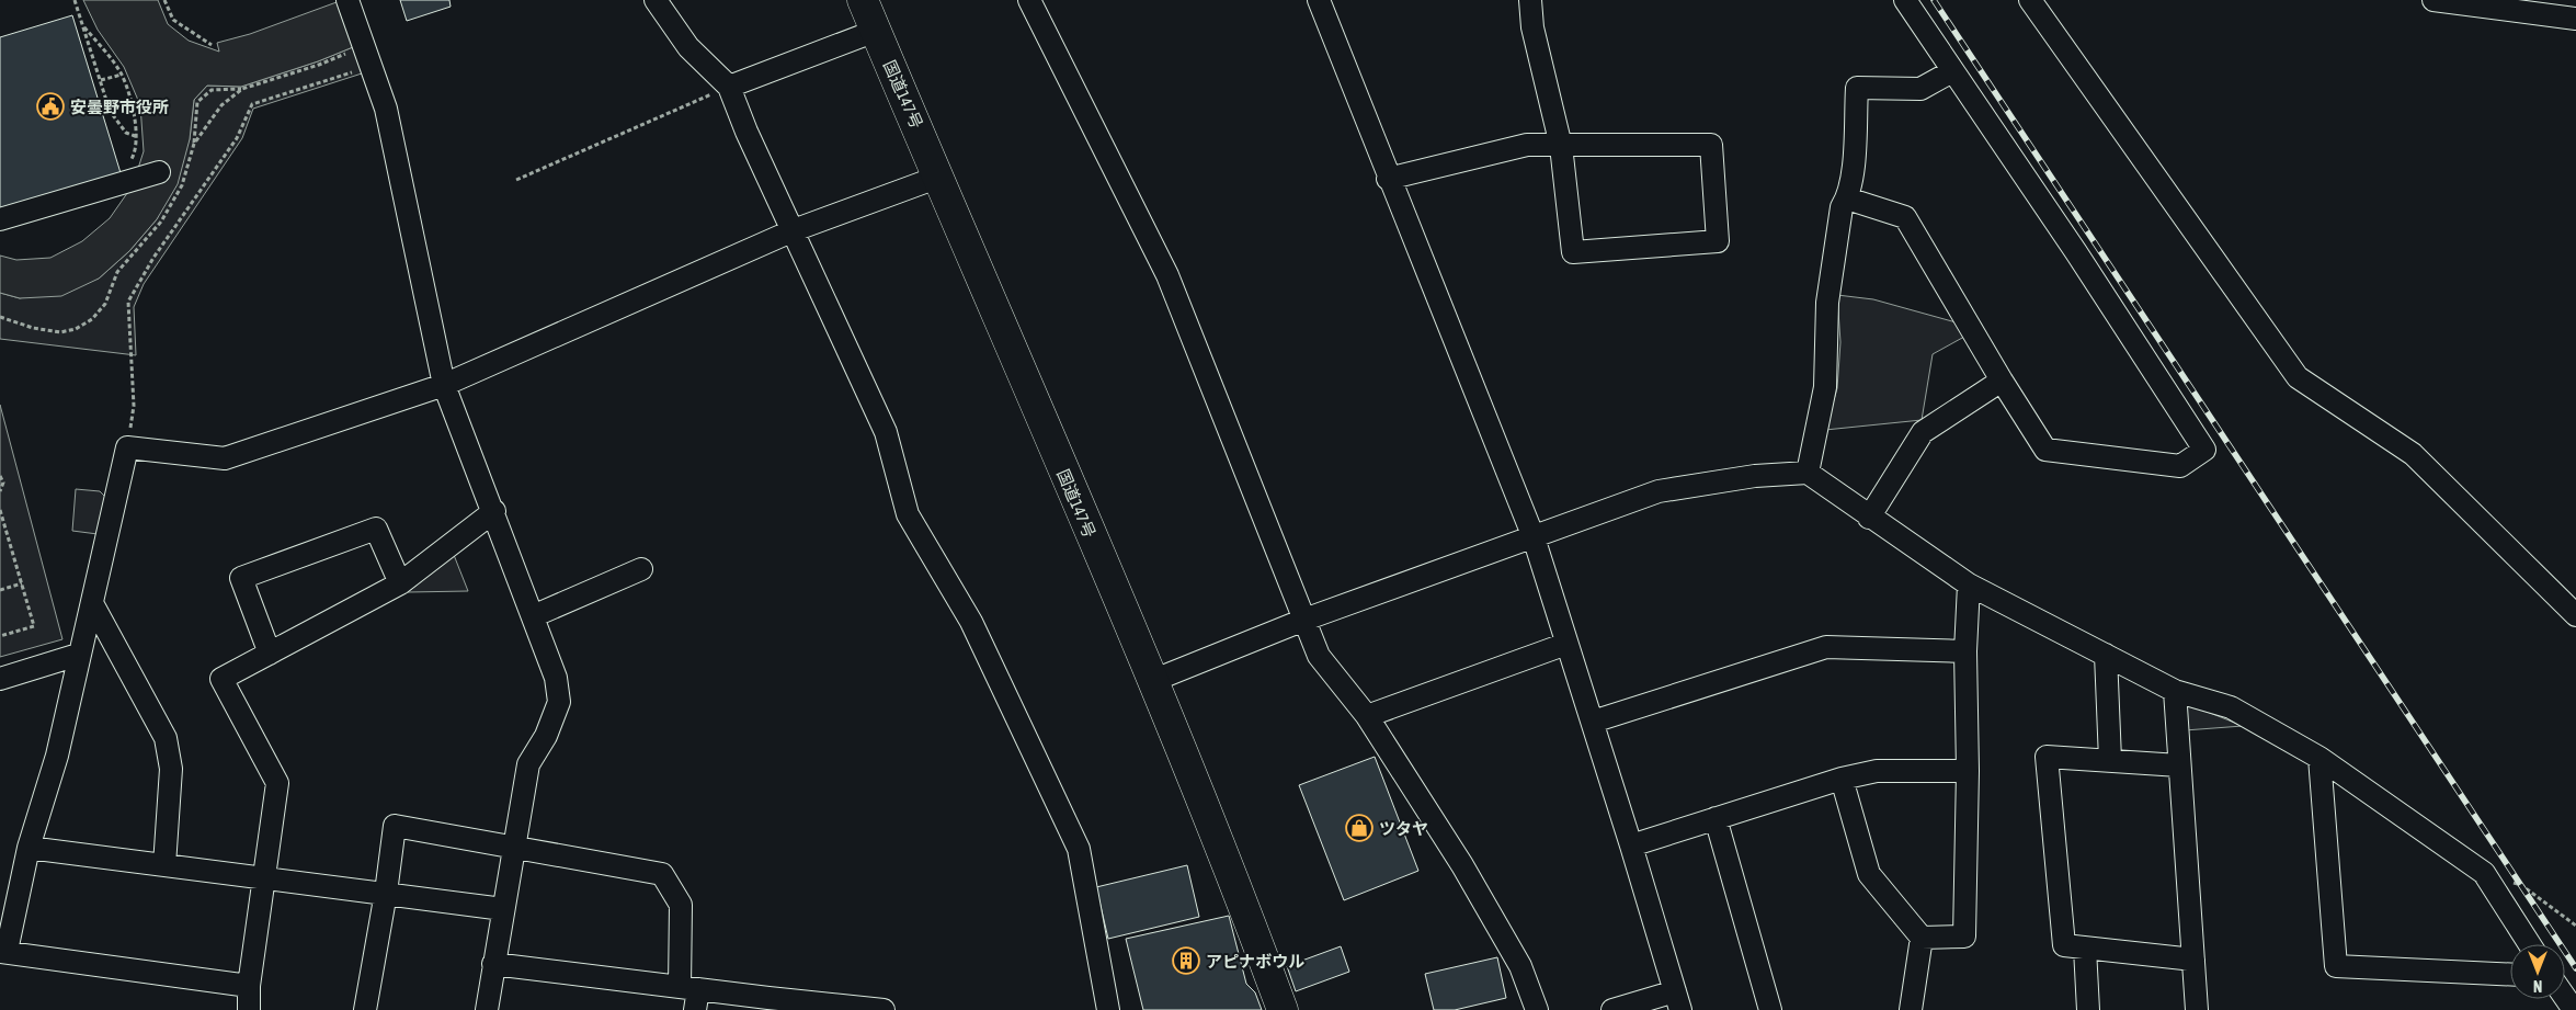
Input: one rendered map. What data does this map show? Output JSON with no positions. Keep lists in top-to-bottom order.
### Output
{
  "streets": {
    "highway": ["国道147号"]
  },
  "places": {
    "public building": ["安曇野市役所"],
    "shop": ["ツタヤ"],
    "building": ["アピナボウル"]
  },
  "north": "bottom"
}
